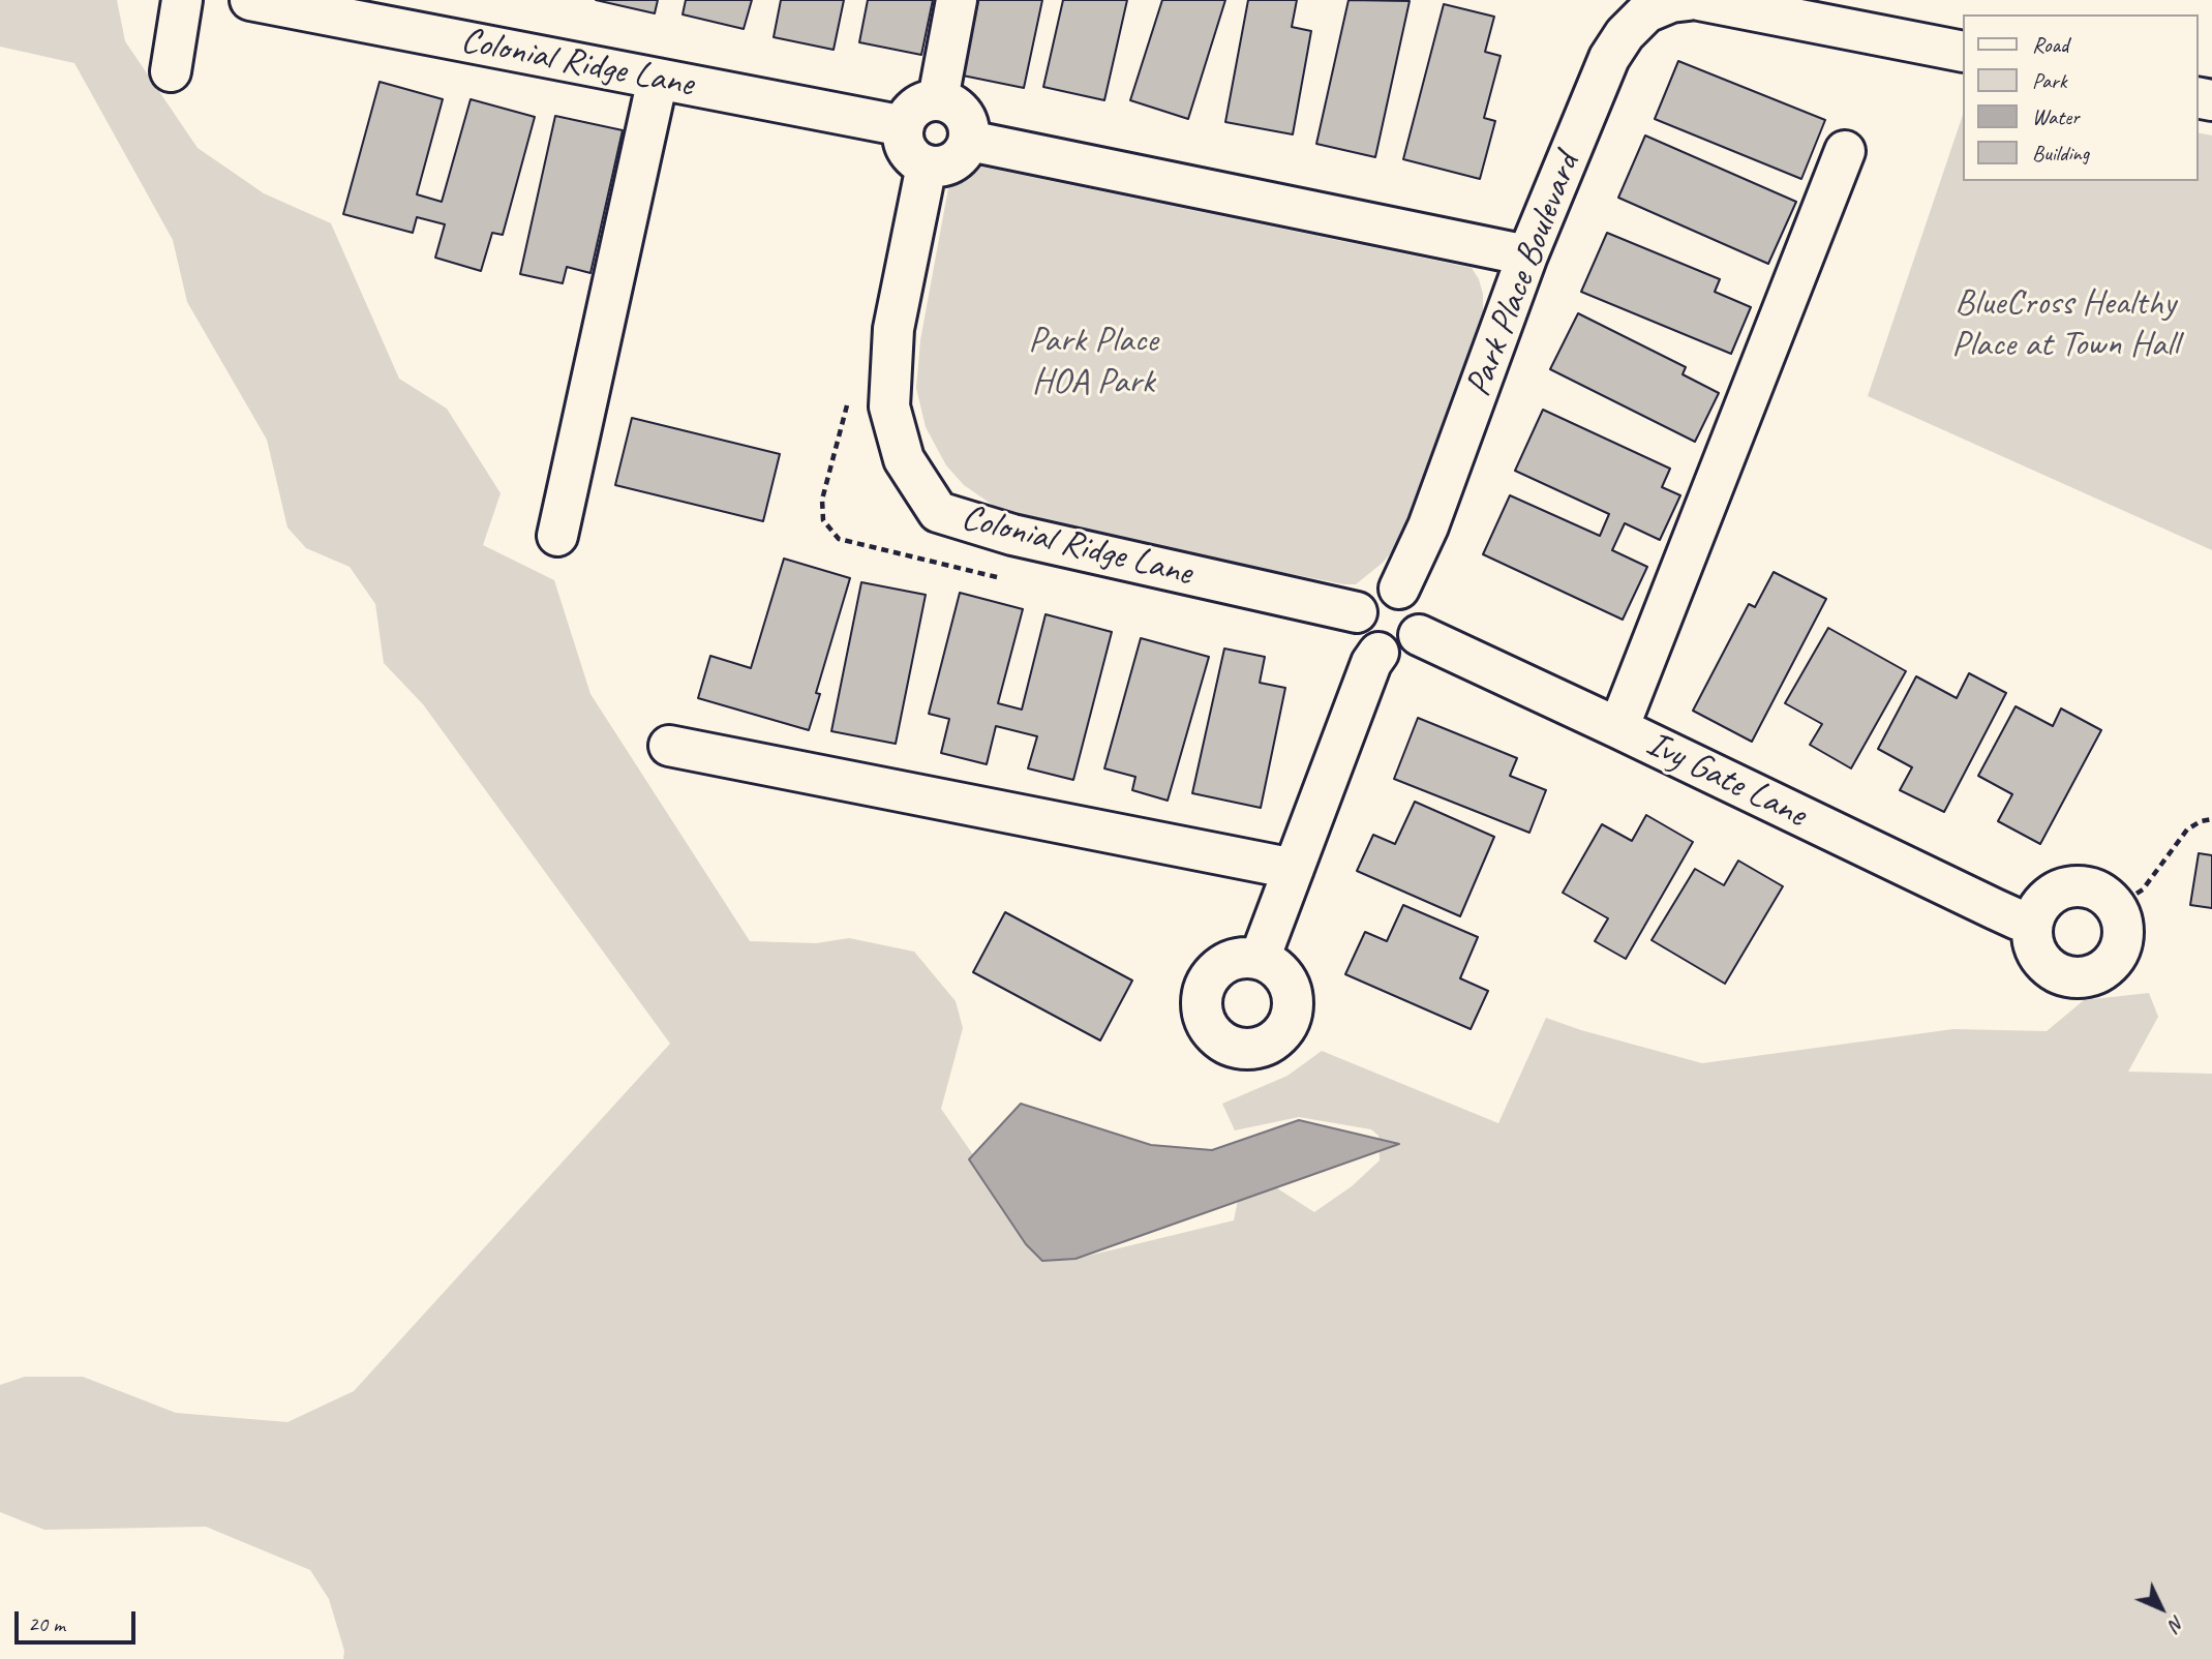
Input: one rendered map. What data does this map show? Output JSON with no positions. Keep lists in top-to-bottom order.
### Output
{
  "streets": {
    "street": ["Colonial Ridge Lane", "Park Place Boulevard", "Ivy Gate Lane"]
  },
  "crossings": [
    ["Colonial Ridge Lane", "Park Place Boulevard"],
    ["Colonial Ridge Lane", "Ivy Gate Lane"],
    ["Park Place Boulevard", "Ivy Gate Lane"]
  ],
  "parks": ["BlueCross Healthy Place at Town Hall", "Park Place HOA Park"],
  "legend": [
    "Road",
    "Park",
    "Water",
    "Building"
  ],
  "scale_bar": "20 m",
  "north": "bottom right"
}
